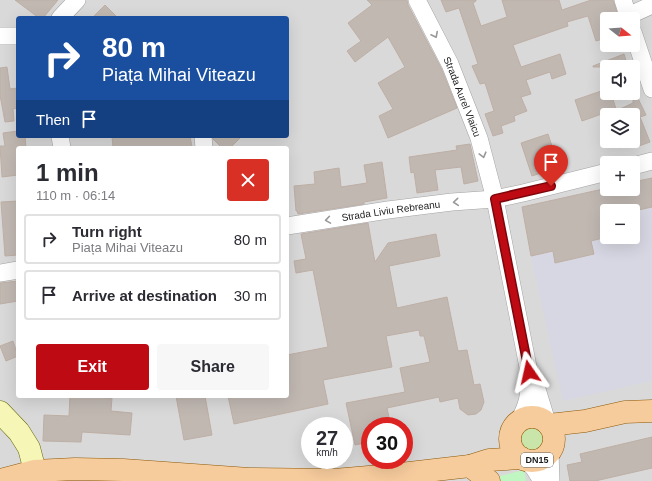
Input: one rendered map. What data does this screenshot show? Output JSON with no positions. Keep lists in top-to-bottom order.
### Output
{
  "streets": {
    "main road": ["DN15"],
    "street": ["Strada Aurel Vlaicu", "Strada Liviu Rebreanu"]
  },
  "crossings": [
    ["Strada Aurel Vlaicu", "Strada Liviu Rebreanu"]
  ],
  "one_way": ["Strada Aurel Vlaicu", "Strada Liviu Rebreanu"],
  "north": "right",
  "page": {
    "map_buttons": ["+", "−"],
    "turn": ["80 m", "Piața Mihai Viteazu"],
    "then": "Then",
    "heading": ["1 min", "110 m · 06:14"],
    "list": [
      {
        "name": "Turn right",
        "note": "Piața Mihai Viteazu",
        "value": "80 m"
      },
      {
        "name": "Arrive at destination",
        "value": "30 m"
      }
    ],
    "buttons": ["Exit", "Share"],
    "speed": "27 km/h",
    "limit": "30"
  }
}
